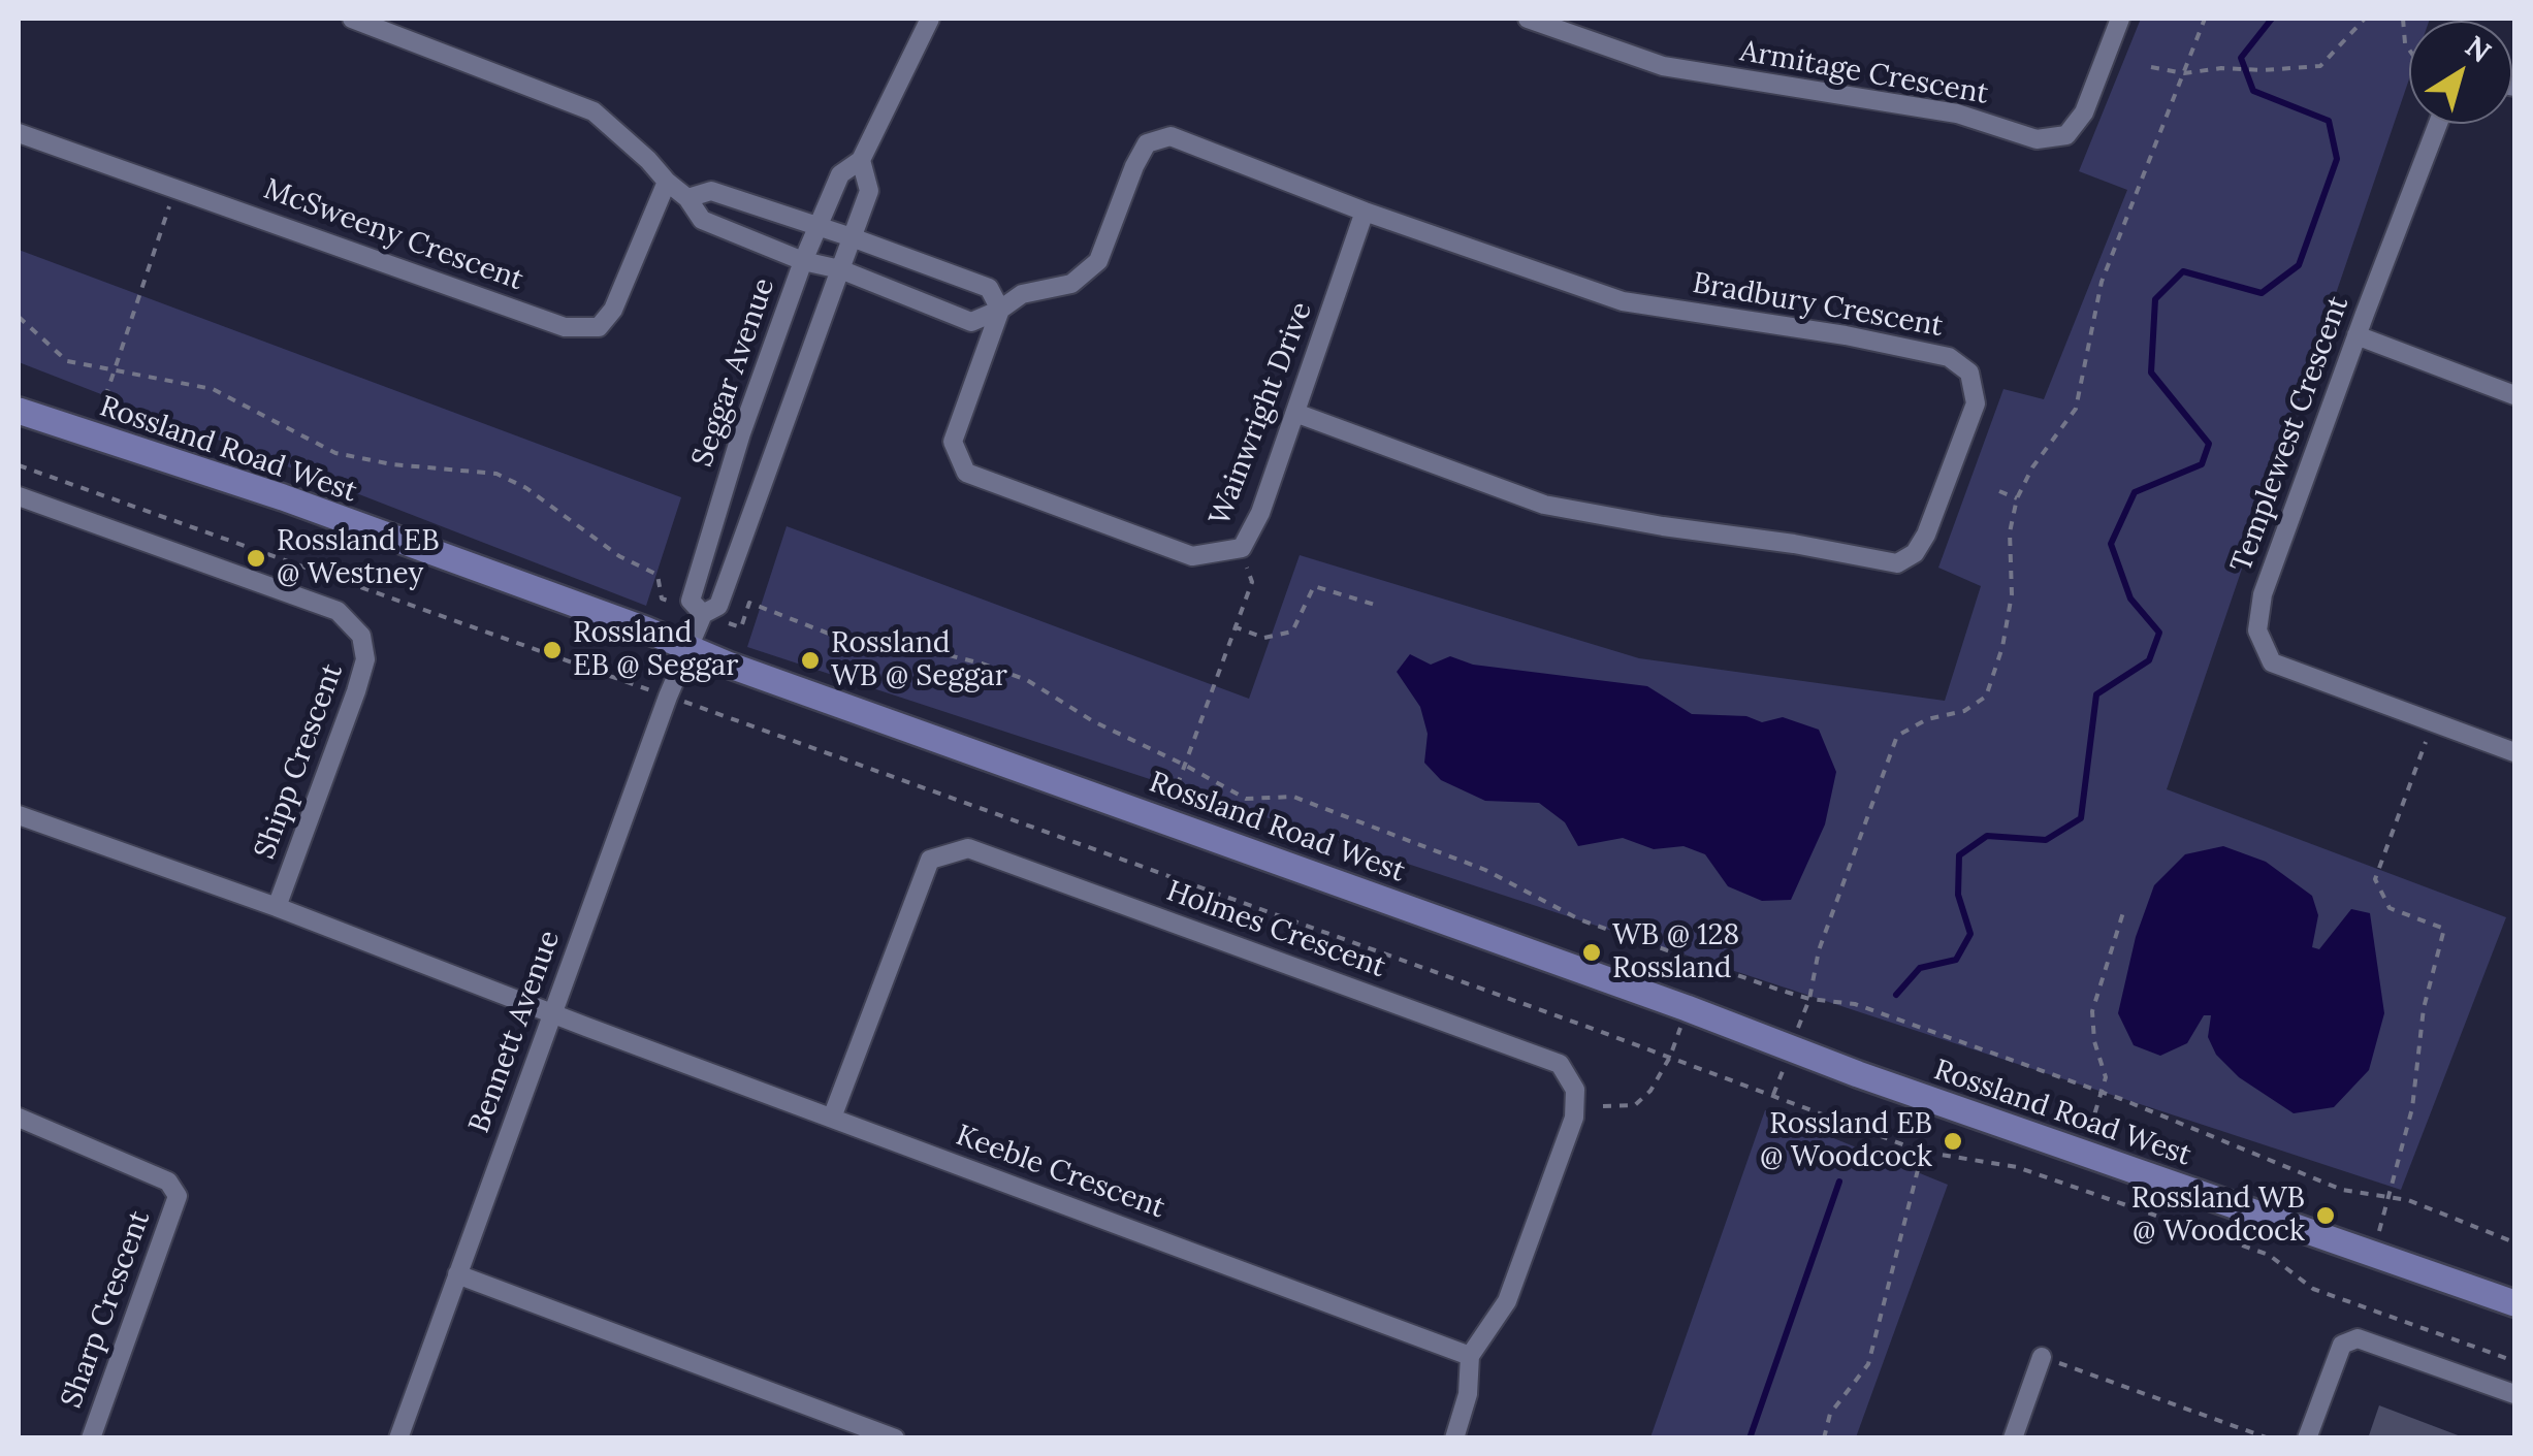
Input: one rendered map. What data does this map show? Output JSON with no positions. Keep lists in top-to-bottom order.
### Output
{
  "streets": {
    "main road": ["Rossland Road West"],
    "street": [
      "Armitage Crescent",
      "McSweeny Crescent",
      "Bradbury Crescent",
      "Seggar Avenue",
      "Wainwright Drive",
      "Templewest Crescent",
      "Shipp Crescent",
      "Holmes Crescent",
      "Bennett Avenue",
      "Keeble Crescent",
      "Sharp Crescent"
    ]
  },
  "crossings": [
    ["Bradbury Crescent", "Seggar Avenue"],
    ["Bradbury Crescent", "Wainwright Drive"],
    ["Seggar Avenue", "Rossland Road West"],
    ["Seggar Avenue", "Bennett Avenue"],
    ["Rossland Road West", "Bennett Avenue"],
    ["Shipp Crescent", "Keeble Crescent"],
    ["Holmes Crescent", "Keeble Crescent"],
    ["Bennett Avenue", "Keeble Crescent"]
  ],
  "places": [
    "Rossland EB @ Westney",
    "Rossland EB @ Seggar",
    "Rossland WB @ Seggar",
    "WB @ 128 Rossland",
    "Rossland EB @ Woodcock",
    "Rossland WB @ Woodcock"
  ],
  "north": "top right"
}
